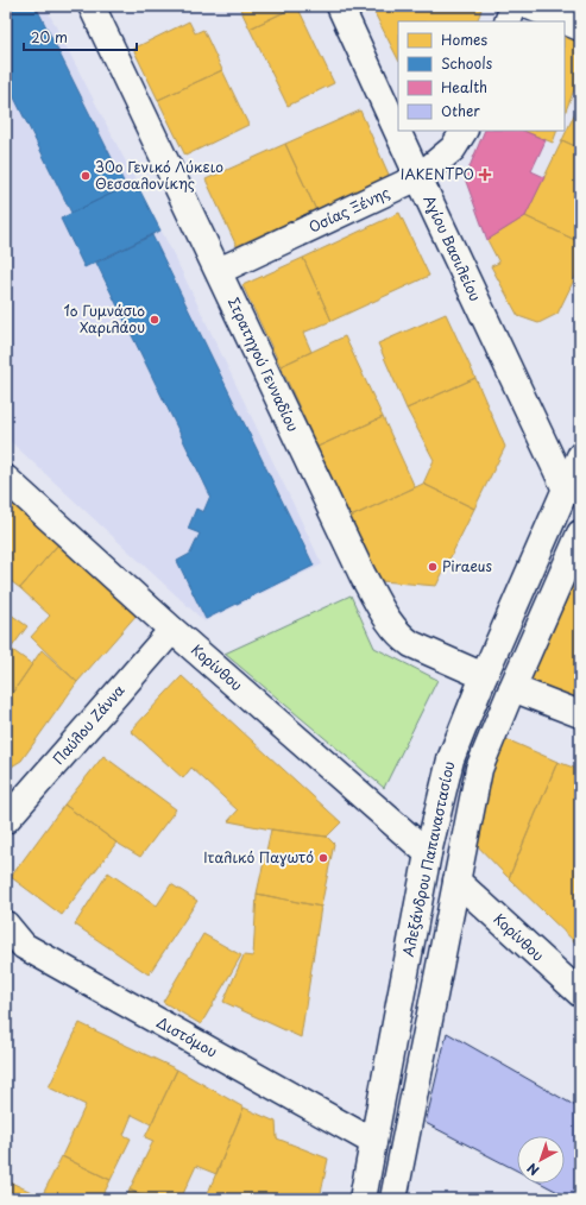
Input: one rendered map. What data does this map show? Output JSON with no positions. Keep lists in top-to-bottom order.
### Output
{
  "streets": {
    "street": [
      "Οσίας Ξένης",
      "Αγίου Βασιλείου",
      "Στρατηγού Γενναδίου",
      "Κορίνθου",
      "Παύλου Ζάννα",
      "Αλεξάνδρου Παπαναστασίου",
      "Διστόμου"
    ]
  },
  "crossings": [
    ["Οσίας Ξένης", "Αγίου Βασιλείου"],
    ["Οσίας Ξένης", "Στρατηγού Γενναδίου"],
    ["Αγίου Βασιλείου", "Αλεξάνδρου Παπαναστασίου"],
    ["Στρατηγού Γενναδίου", "Αλεξάνδρου Παπαναστασίου"],
    ["Κορίνθου", "Παύλου Ζάννα"],
    ["Κορίνθου", "Αλεξάνδρου Παπαναστασίου"],
    ["Αλεξάνδρου Παπαναστασίου", "Διστόμου"]
  ],
  "places": {
    "health": ["ΙΑΚΕΝΤΡΟ"],
    "other": [
      "30ο Γενικό Λύκειο Θεσσαλονίκης",
      "1ο Γυμνάσιο Χαριλάου",
      "Piraeus",
      "Ιταλικό Παγωτό"
    ]
  },
  "legend": [
    "Homes",
    "Schools",
    "Health",
    "Other"
  ],
  "scale_bar": "20 m",
  "north": "bottom left"
}
